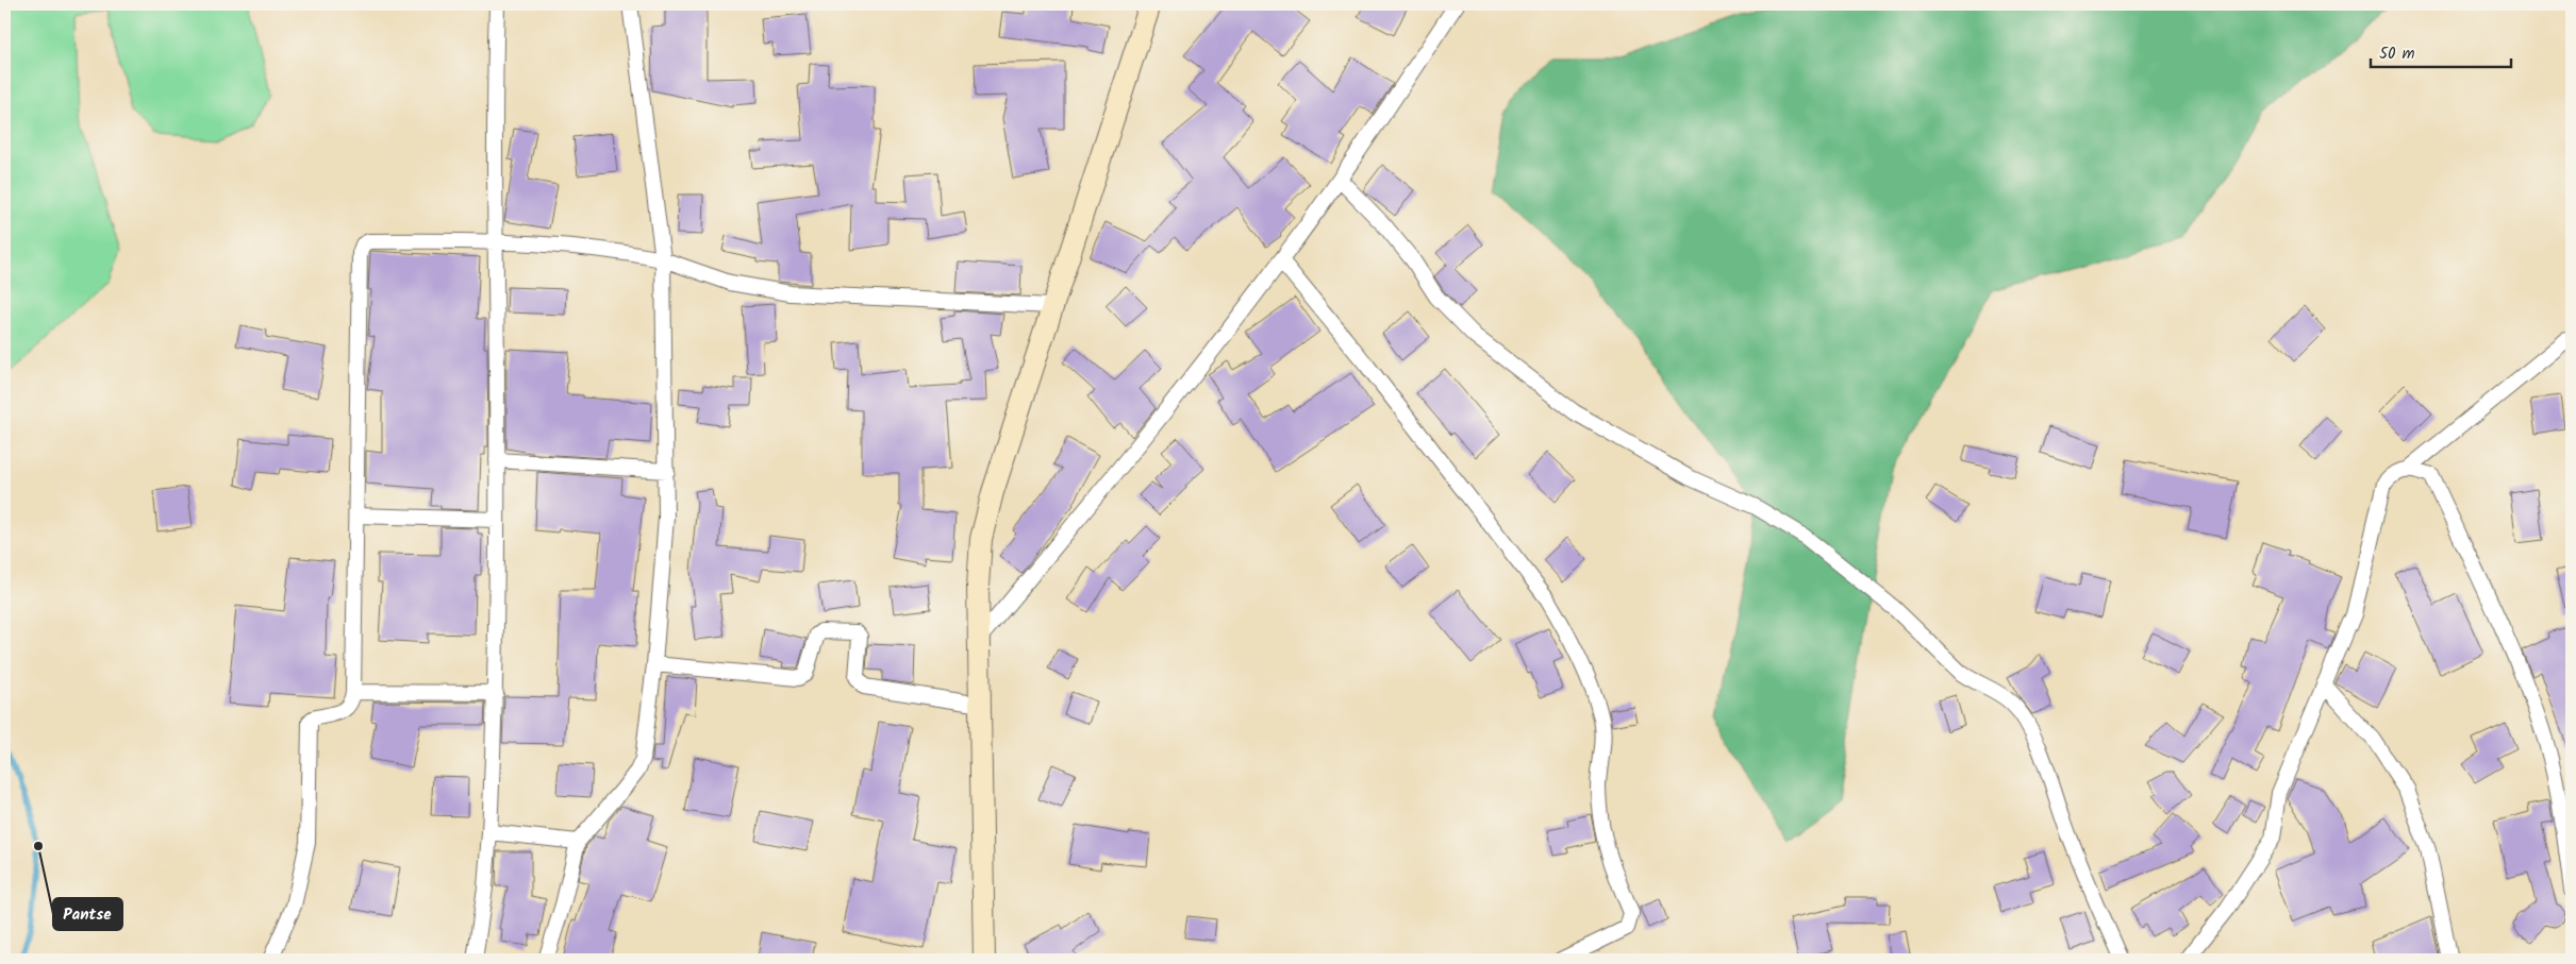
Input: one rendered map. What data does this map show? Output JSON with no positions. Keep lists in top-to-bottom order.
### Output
{
  "places": ["Pantse"],
  "scale_bar": "50 m"
}
